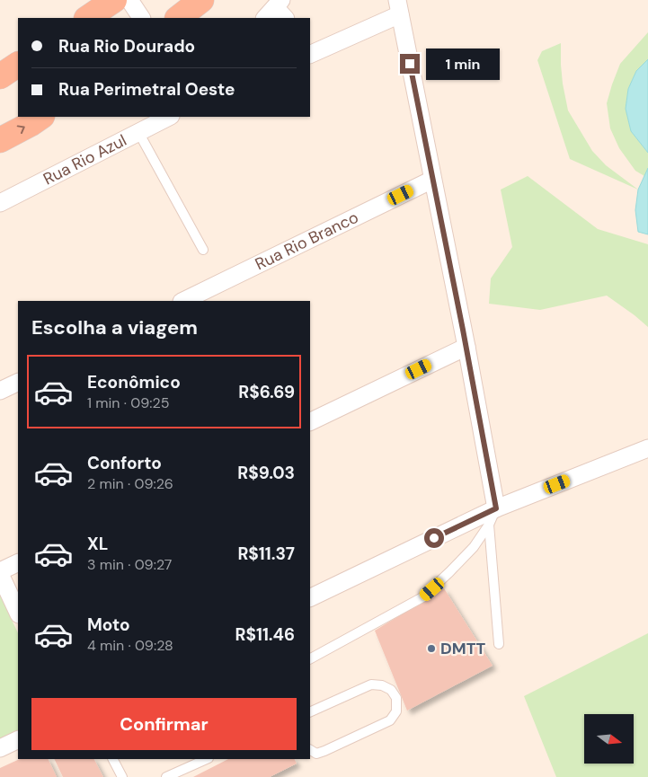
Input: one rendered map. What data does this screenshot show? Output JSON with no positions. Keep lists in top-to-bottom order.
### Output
{
  "streets": {
    "street": ["Rua Rio Azul", "Rua Rio Branco"]
  },
  "places": ["DMTT"],
  "north": "right",
  "page": {
    "banner": ["Rua Rio Dourado", "Rua Perimetral Oeste"],
    "bubble": "1 min",
    "heading": "Escolha a viagem",
    "list": [
      {
        "name": "Econômico",
        "note": "1 min · 09:25",
        "value": "R$6.69"
      },
      {
        "name": "Conforto",
        "note": "2 min · 09:26",
        "value": "R$9.03"
      },
      {
        "name": "XL",
        "note": "3 min · 09:27",
        "value": "R$11.37"
      },
      {
        "name": "Moto",
        "note": "4 min · 09:28",
        "value": "R$11.46"
      }
    ],
    "buttons": "Confirmar"
  }
}
